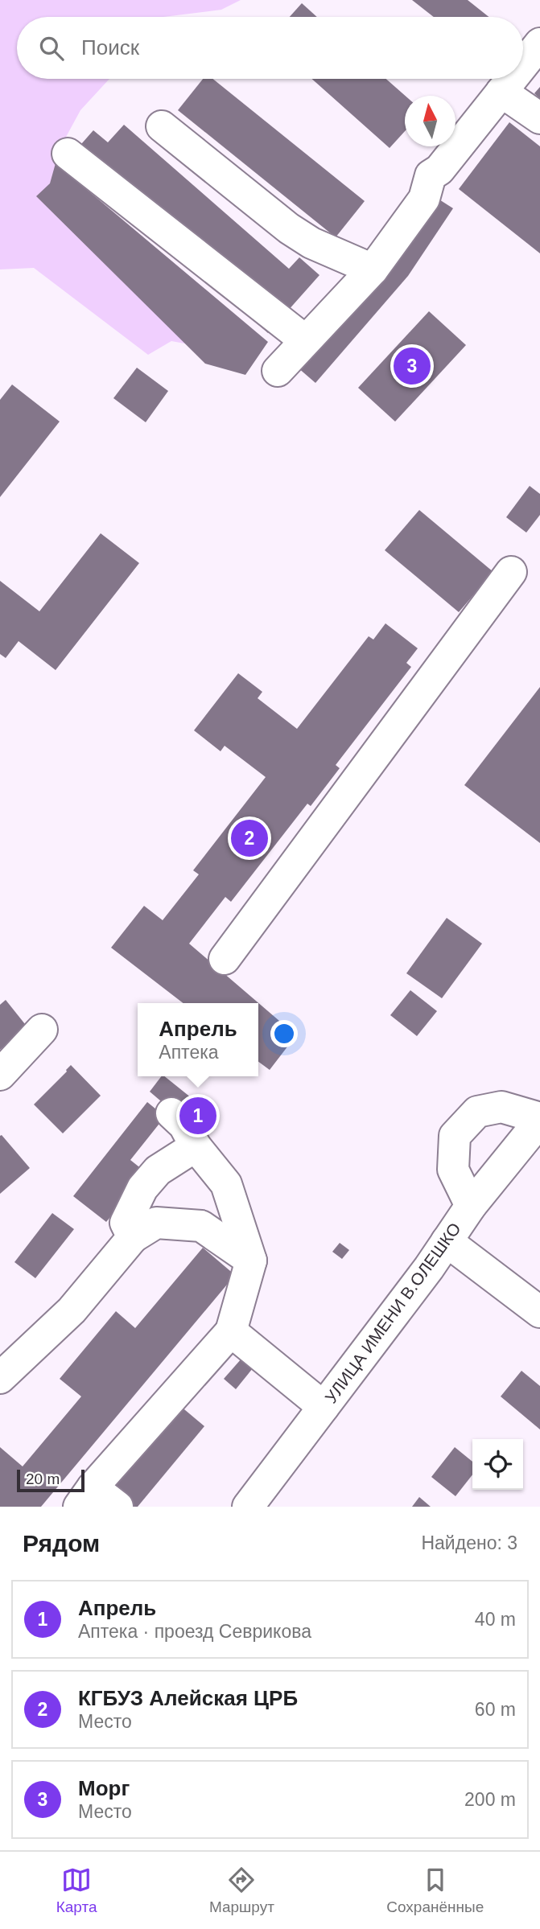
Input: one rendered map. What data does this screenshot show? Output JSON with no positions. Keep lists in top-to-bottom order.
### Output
{
  "streets": {
    "street": ["УЛИЦА ИМЕНИ В.ОЛЕШКО"]
  },
  "scale_bar": "20 m",
  "north": "top",
  "page": {
    "search": "Поиск",
    "pins": ["3", "2", "1"],
    "popup": ["Апрель", "Аптека"],
    "scale": "20 m",
    "heading": ["Рядом", "Найдено: 3"],
    "list": [
      {
        "mark": "1",
        "name": "Апрель",
        "note": "Аптека · проезд Севрикова",
        "value": "40 m"
      },
      {
        "mark": "2",
        "name": "КГБУЗ Алейская ЦРБ",
        "note": "Место",
        "value": "60 m"
      },
      {
        "mark": "3",
        "name": "Морг",
        "note": "Место",
        "value": "200 m"
      }
    ],
    "nav": ["Карта", "Маршрут", "Сохранённые"]
  }
}
